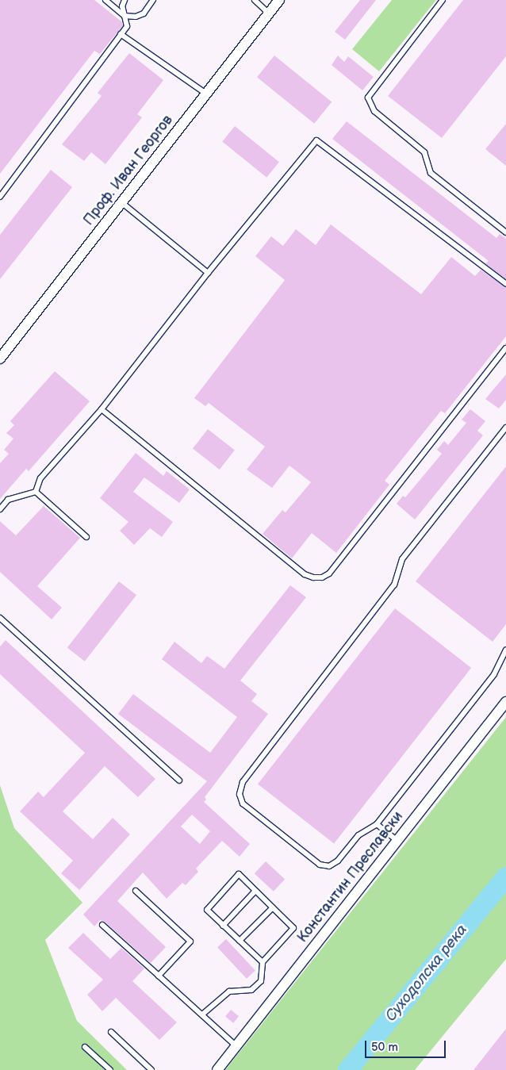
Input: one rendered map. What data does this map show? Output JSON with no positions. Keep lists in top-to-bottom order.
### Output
{
  "streets": {
    "street": ["Проф. Иван Георгов", "Константин Преславски"]
  },
  "water": ["Суходолска река"],
  "scale_bar": "50 m"
}
